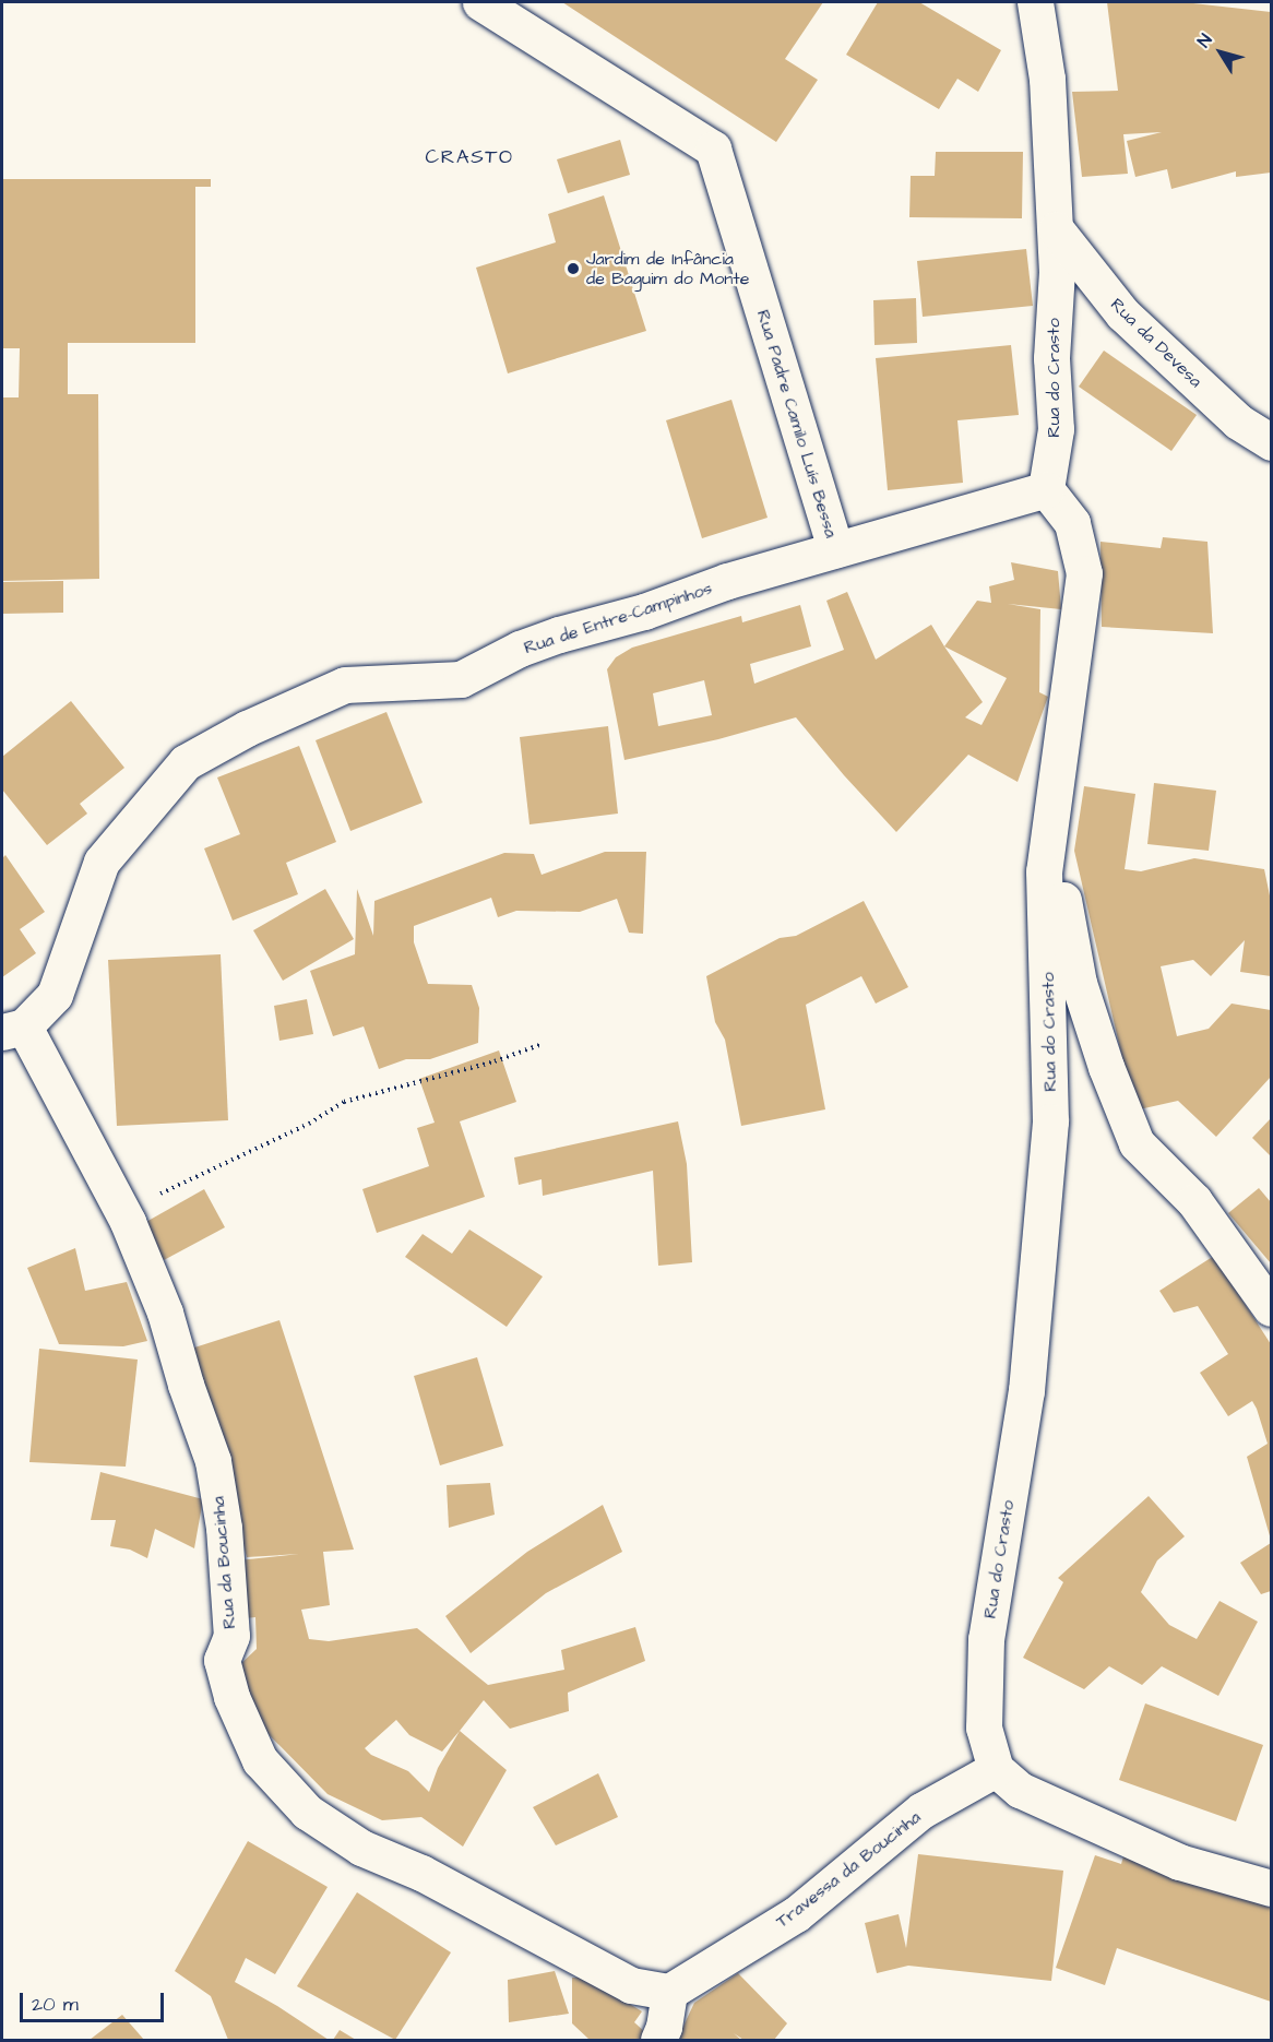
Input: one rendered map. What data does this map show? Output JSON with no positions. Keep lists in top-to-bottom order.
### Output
{
  "streets": {
    "street": [
      "Rua da Devesa",
      "Rua do Crasto",
      "Rua Padre Camilo Luís Bessa",
      "Rua de Entre-Campinhos",
      "Rua da Boucinha",
      "Travessa da Boucinha"
    ]
  },
  "crossings": [
    ["Rua da Devesa", "Rua do Crasto"],
    ["Rua do Crasto", "Rua de Entre-Campinhos"],
    ["Rua do Crasto", "Travessa da Boucinha"],
    ["Rua Padre Camilo Luís Bessa", "Rua de Entre-Campinhos"],
    ["Rua de Entre-Campinhos", "Rua da Boucinha"],
    ["Rua da Boucinha", "Travessa da Boucinha"]
  ],
  "districts": ["CRASTO"],
  "places": ["Jardim de Infância de Baguim do Monte"],
  "scale_bar": "20 m",
  "north": "top left"
}
